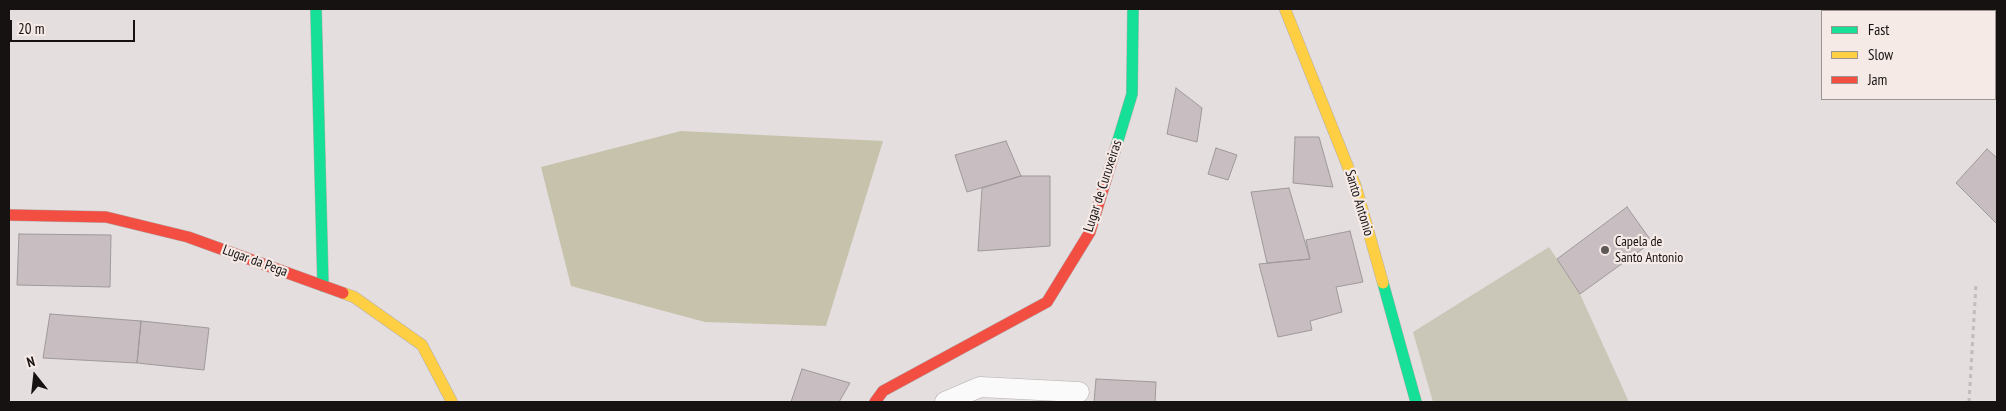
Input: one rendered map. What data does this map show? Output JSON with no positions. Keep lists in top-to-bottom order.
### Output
{
  "streets": {
    "street": ["Lugar de Curuxeiras", "Santo Antonio", "Lugar da Pega"]
  },
  "places": ["Capela de Santo Antonio"],
  "legend": ["Fast", "Slow", "Jam"],
  "scale_bar": "20 m",
  "north": "top"
}
